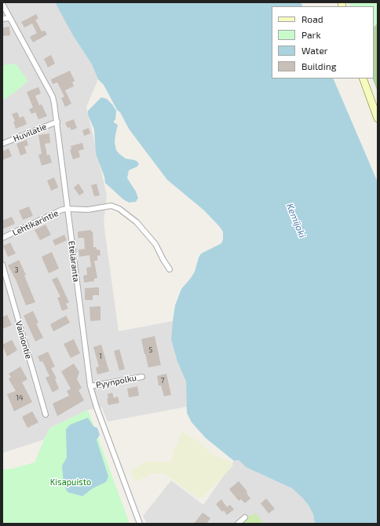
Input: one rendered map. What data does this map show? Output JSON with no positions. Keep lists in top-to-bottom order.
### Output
{
  "streets": {
    "street": [
      "Huvilatie",
      "Lehtikarintie",
      "Eteläranta",
      "Vainiontie",
      "Pyynpolku"
    ]
  },
  "crossings": [
    ["Huvilatie", "Eteläranta"],
    ["Lehtikarintie", "Eteläranta"],
    ["Eteläranta", "Pyynpolku"]
  ],
  "water": ["Kemijoki"],
  "parks": ["Kisapuisto"],
  "house_numbers": [
    "3",
    "5",
    "1",
    "7",
    "14"
  ],
  "legend": [
    "Road",
    "Park",
    "Water",
    "Building"
  ]
}
